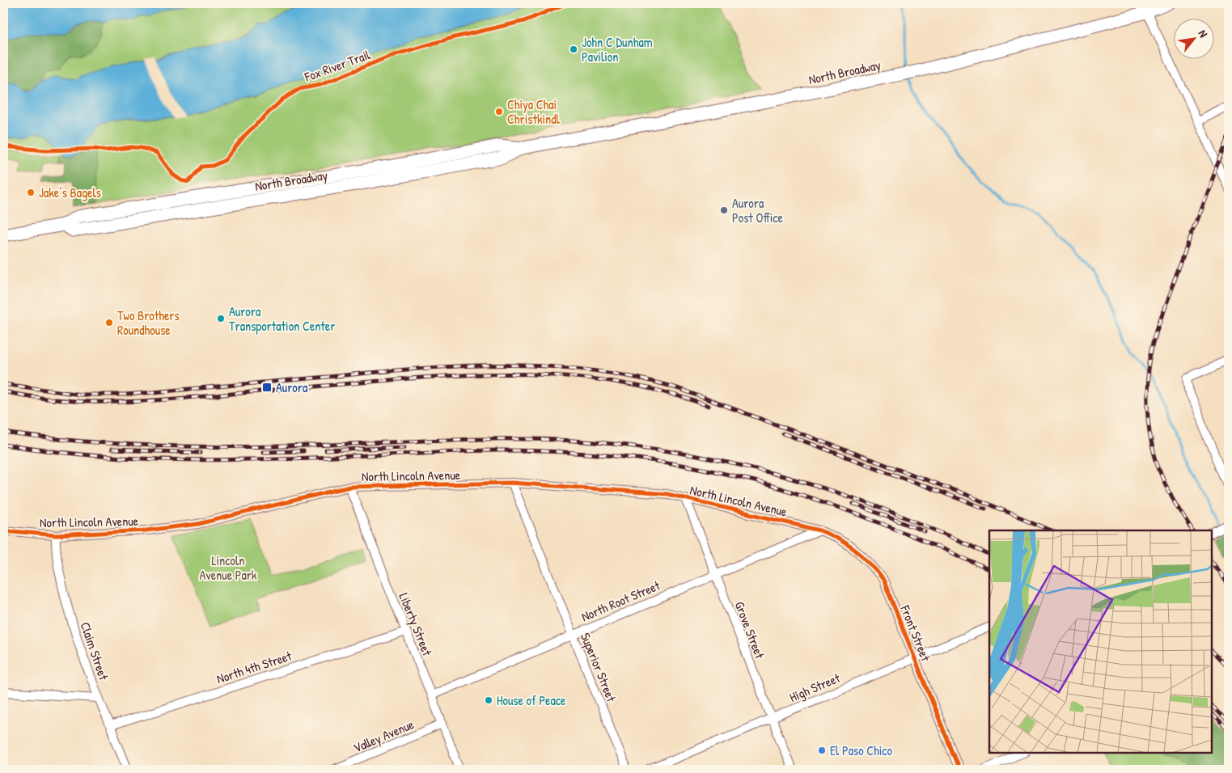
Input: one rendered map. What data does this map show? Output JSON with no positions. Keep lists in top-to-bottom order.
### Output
{
  "streets": {
    "main road": ["North Broadway"],
    "street": [
      "North Lincoln Avenue",
      "North Root Street",
      "Liberty Street",
      "Grove Street",
      "Front Street",
      "Claim Street",
      "North 4th Street",
      "Superior Street",
      "High Street",
      "Valley Avenue"
    ],
    "cycle path": ["Fox River Trail"]
  },
  "crossings": [
    ["North Lincoln Avenue", "North Root Street"],
    ["North Lincoln Avenue", "Liberty Street"],
    ["North Lincoln Avenue", "Grove Street"],
    ["North Lincoln Avenue", "Front Street"],
    ["North Lincoln Avenue", "Claim Street"],
    ["North Lincoln Avenue", "Superior Street"],
    ["North Root Street", "Liberty Street"],
    ["North Root Street", "Grove Street"],
    ["North Root Street", "Front Street"],
    ["North Root Street", "Superior Street"],
    ["Liberty Street", "North 4th Street"],
    ["Liberty Street", "Valley Avenue"],
    ["Grove Street", "High Street"],
    ["Front Street", "High Street"],
    ["Claim Street", "North 4th Street"]
  ],
  "parks": ["Lincoln Avenue Park"],
  "places": {
    "other": [
      "John C Dunham Pavilion",
      "Chiya Chai Christkindl",
      "Jake’s Bagels",
      "Aurora Post Office",
      "Aurora Transportation Center",
      "Two Brothers Roundhouse",
      "House of Peace",
      "El Paso Chico"
    ],
    "transit": ["Aurora"]
  },
  "north": "top right"
}
